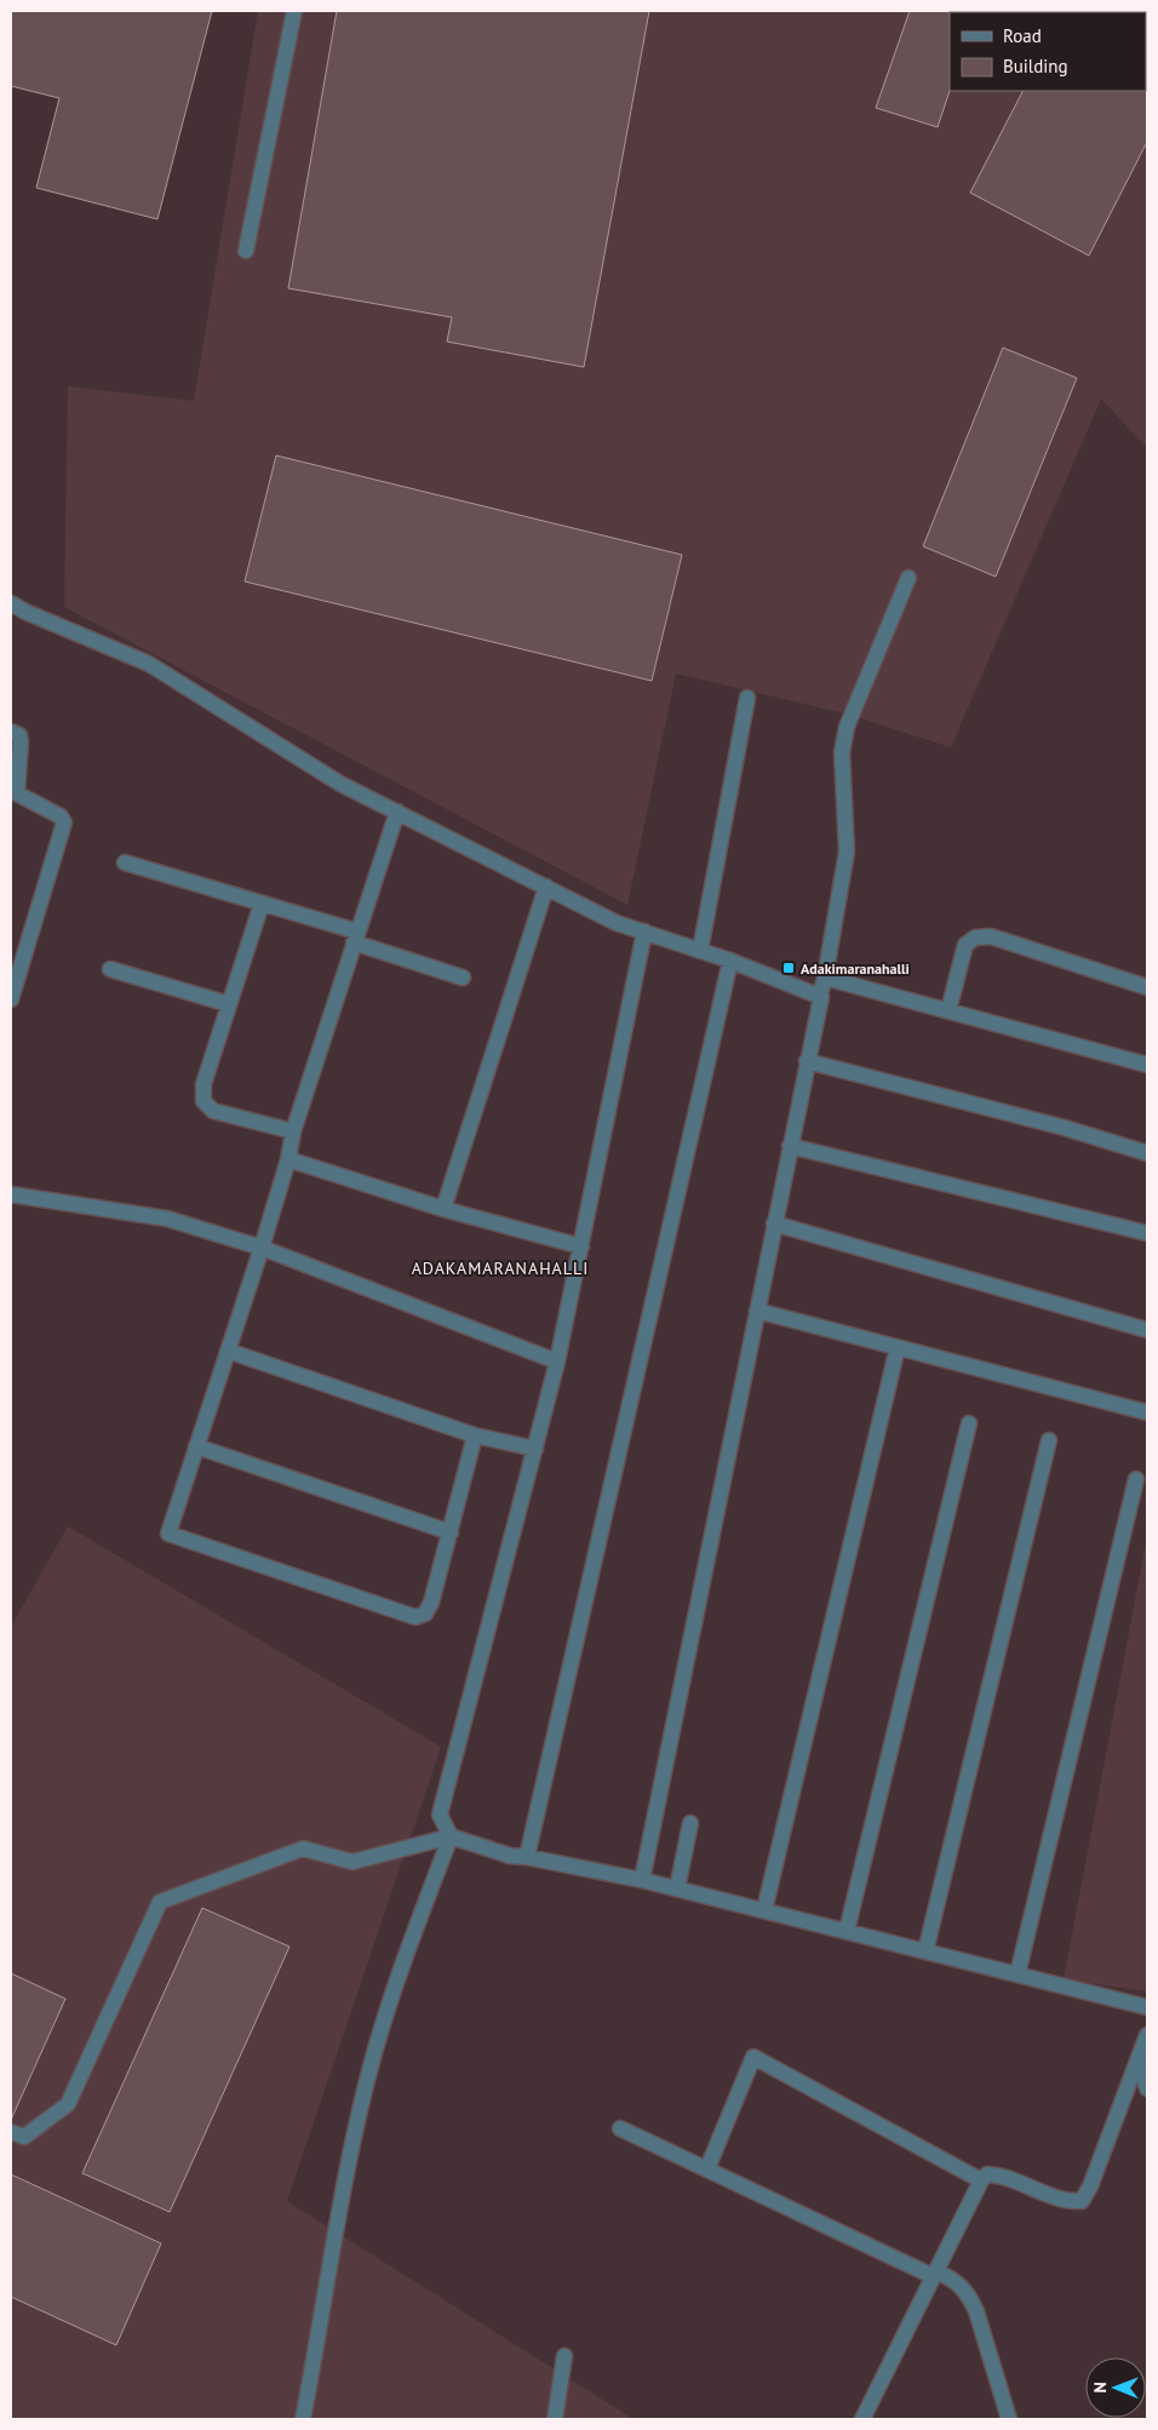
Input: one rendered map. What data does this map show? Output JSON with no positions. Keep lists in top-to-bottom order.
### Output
{
  "districts": ["ADAKAMARANAHALLI"],
  "places": {
    "transit": ["Adakimaranahalli"]
  },
  "legend": ["Road", "Building"],
  "north": "left"
}
